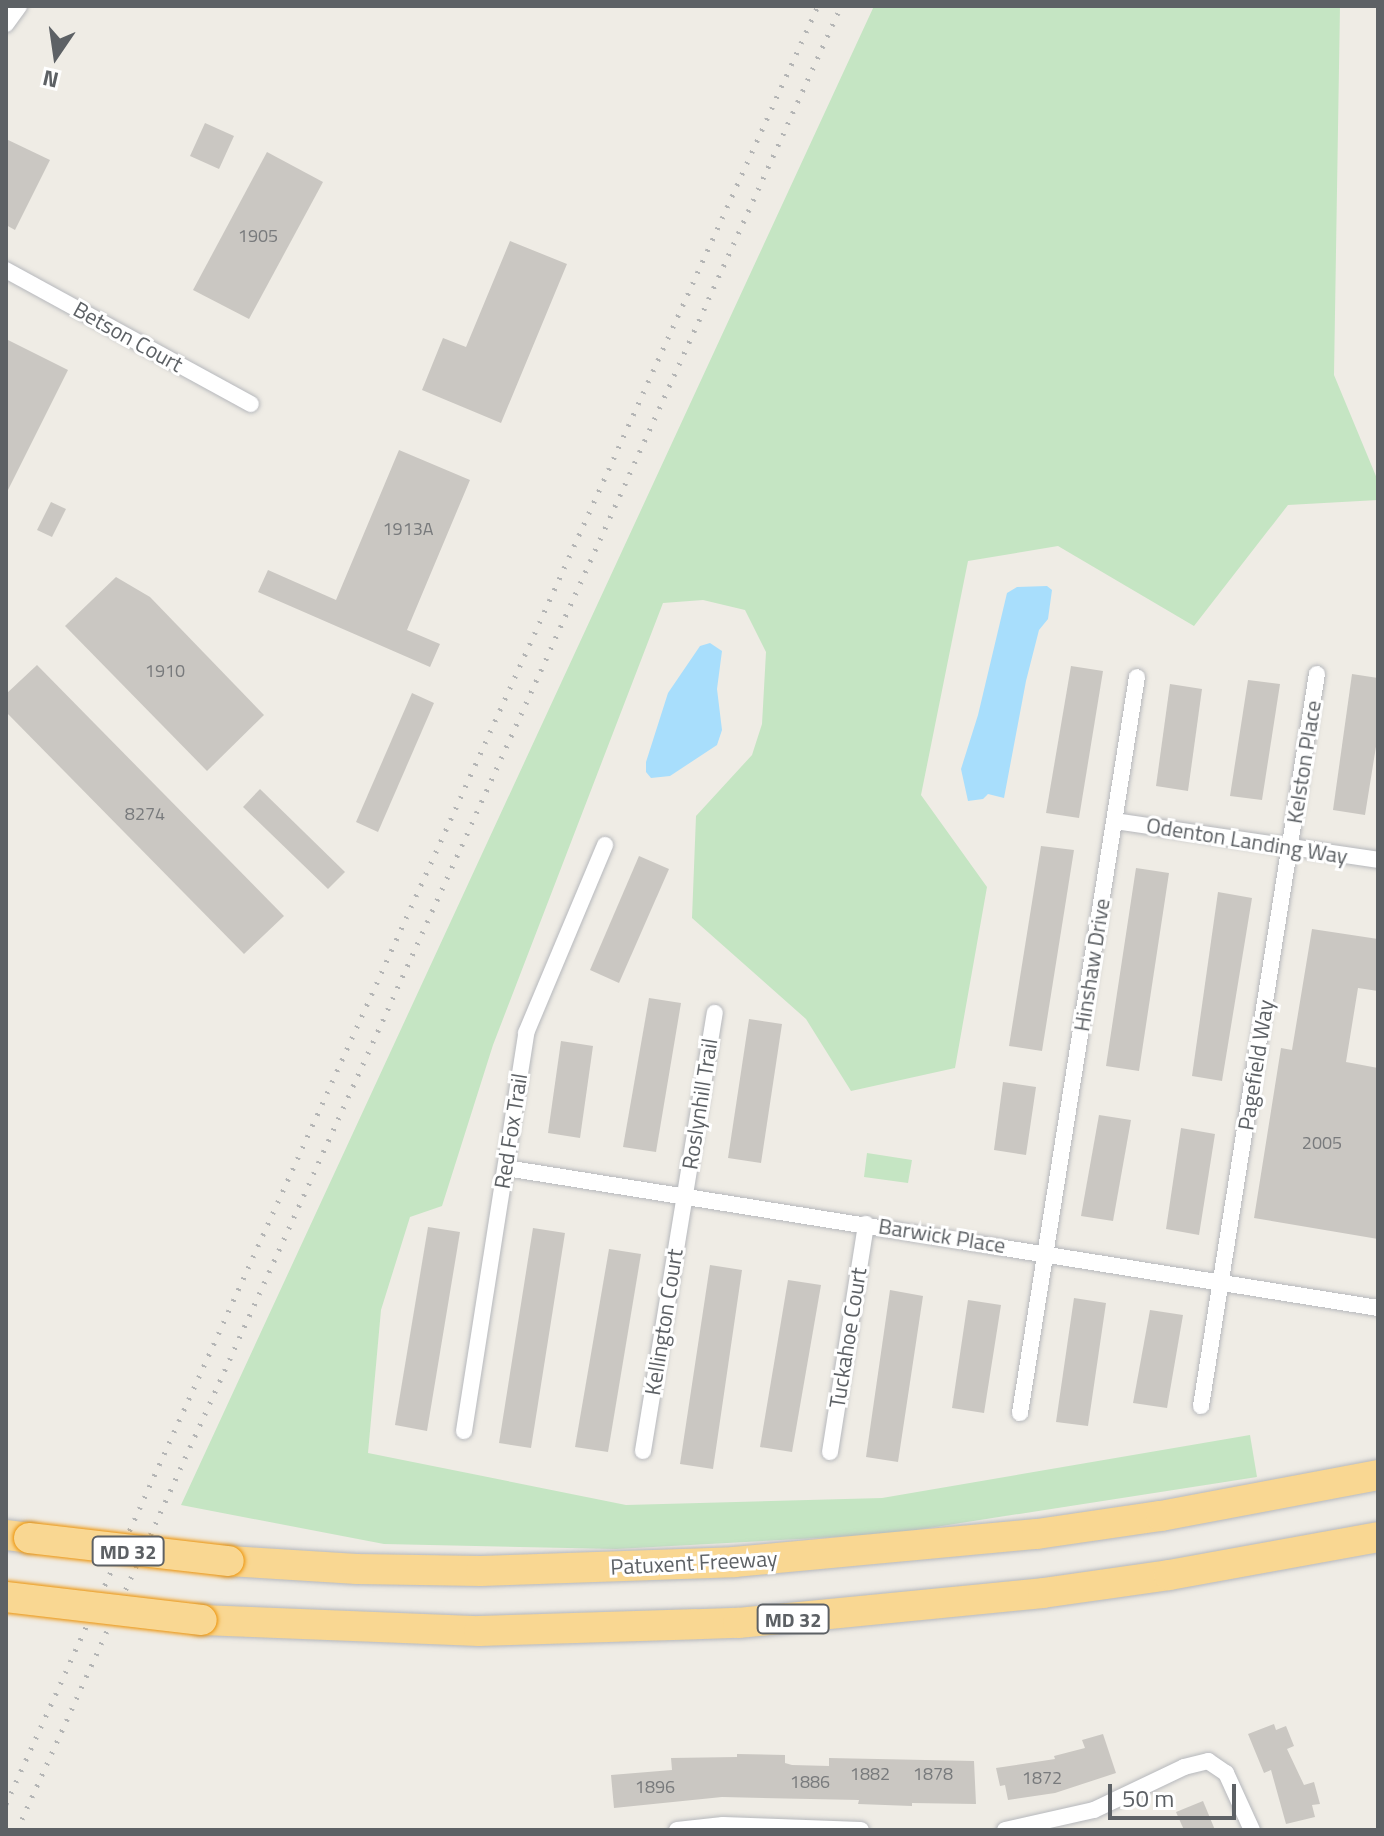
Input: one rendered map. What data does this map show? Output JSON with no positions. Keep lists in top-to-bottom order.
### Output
{
  "streets": {
    "highway": ["MD 32", "Patuxent Freeway"],
    "street": [
      "Betson Court",
      "Kelston Place",
      "Odenton Landing Way",
      "Hinshaw Drive",
      "Pagefield Way",
      "Roslynhill Trail",
      "Red Fox Trail",
      "Barwick Place",
      "Kellington Court",
      "Tuckahoe Court"
    ]
  },
  "crossings": [
    ["Kelston Place", "Odenton Landing Way"],
    ["Kelston Place", "Pagefield Way"],
    ["Odenton Landing Way", "Hinshaw Drive"],
    ["Odenton Landing Way", "Pagefield Way"],
    ["Hinshaw Drive", "Barwick Place"],
    ["Pagefield Way", "Barwick Place"],
    ["Roslynhill Trail", "Barwick Place"],
    ["Roslynhill Trail", "Kellington Court"],
    ["Red Fox Trail", "Barwick Place"],
    ["Barwick Place", "Kellington Court"],
    ["Barwick Place", "Tuckahoe Court"]
  ],
  "house_numbers": [
    "1905",
    "1913A",
    "1910",
    "8274",
    "2005",
    "1882",
    "1878",
    "1872",
    "1886",
    "1896"
  ],
  "scale_bar": "50 m",
  "north": "bottom"
}
